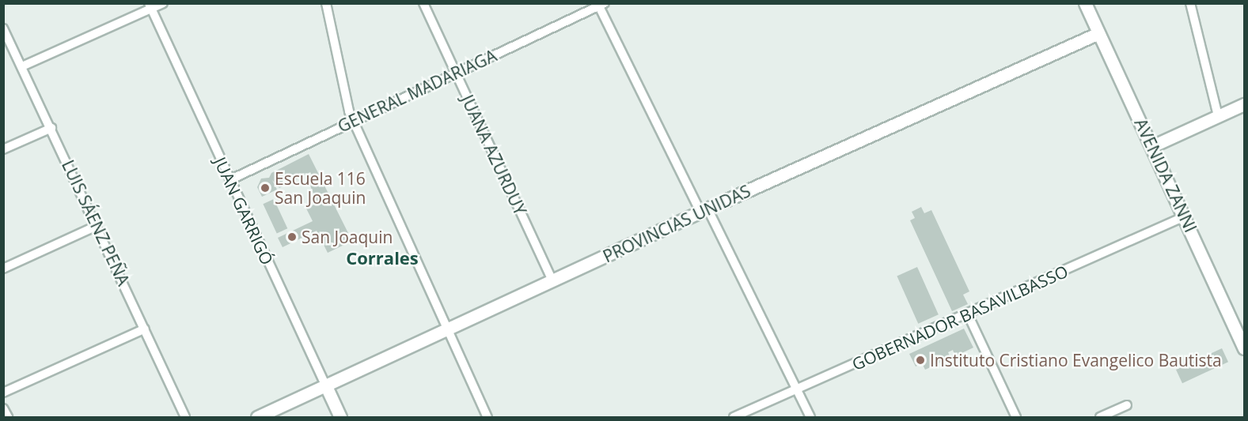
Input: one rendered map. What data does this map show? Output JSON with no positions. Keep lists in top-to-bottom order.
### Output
{
  "streets": {
    "street": [
      "GENERAL MADARIAGA",
      "JUANA AZURDUY",
      "AVENIDA ZANNI",
      "JUAN GARRIGÓ",
      "LUIS SÁENZ PEÑA",
      "PROVINCIAS UNIDAS",
      "GOBERNADOR BASAVILBASSO"
    ]
  },
  "crossings": [
    ["GENERAL MADARIAGA", "JUANA AZURDUY"],
    ["GENERAL MADARIAGA", "JUAN GARRIGÓ"],
    ["JUANA AZURDUY", "PROVINCIAS UNIDAS"],
    ["AVENIDA ZANNI", "PROVINCIAS UNIDAS"],
    ["AVENIDA ZANNI", "GOBERNADOR BASAVILBASSO"],
    ["JUAN GARRIGÓ", "PROVINCIAS UNIDAS"]
  ],
  "districts": ["Corrales"],
  "places": ["Escuela 116 San Joaquin", "San Joaquin", "Instituto Cristiano Evangelico Bautista"]
}
